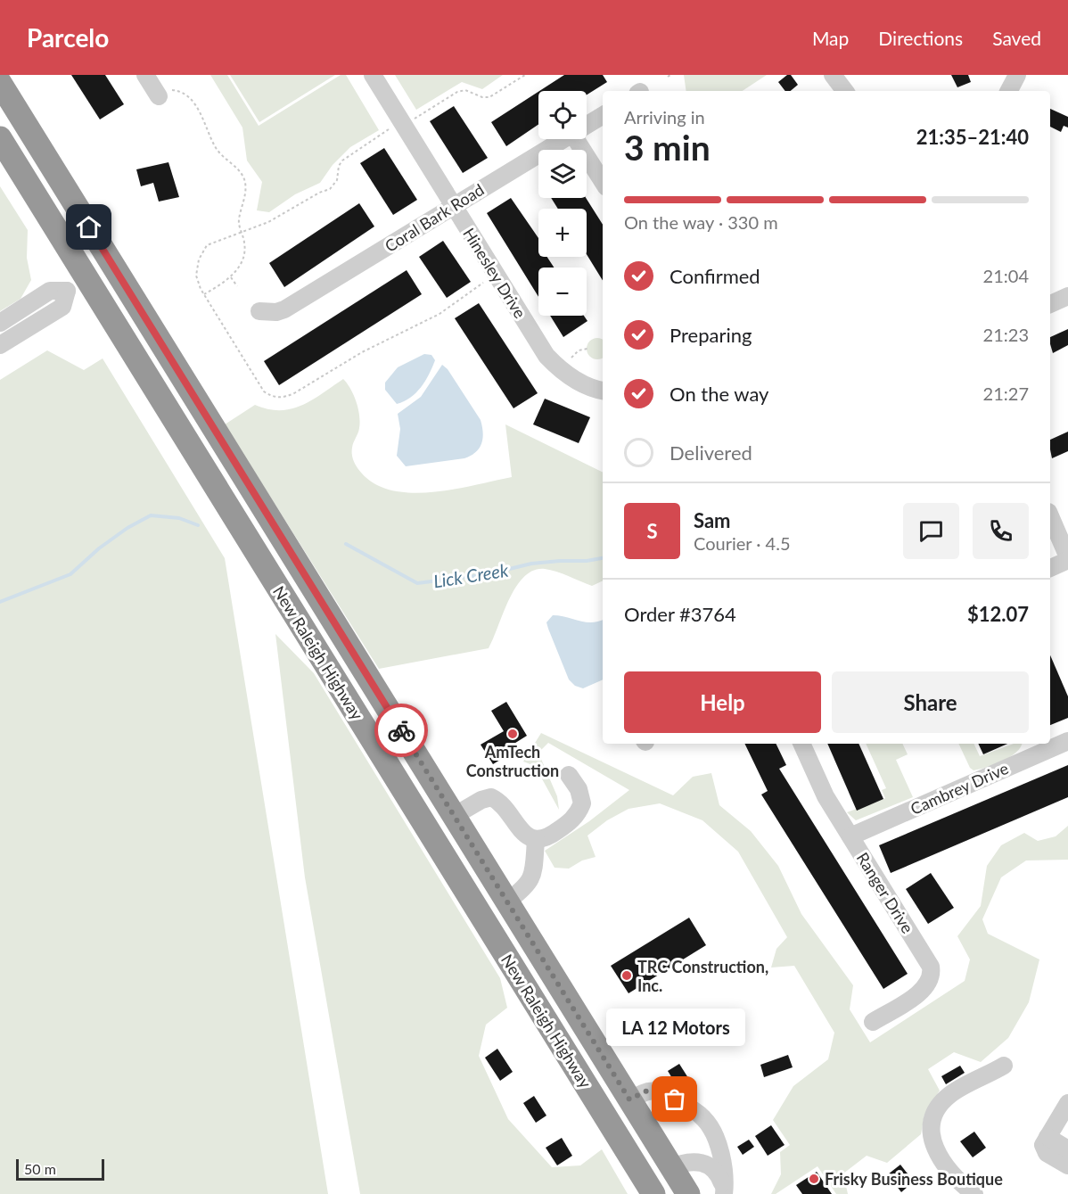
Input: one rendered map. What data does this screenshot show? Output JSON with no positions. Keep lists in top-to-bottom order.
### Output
{
  "streets": {
    "highway": ["New Raleigh Highway"],
    "street": [
      "Coral Bark Road",
      "Hinesley Drive",
      "Cambrey Drive",
      "Ranger Drive"
    ]
  },
  "crossings": [
    ["Coral Bark Road", "Hinesley Drive"],
    ["Cambrey Drive", "Ranger Drive"]
  ],
  "water": ["Lick Creek"],
  "places": [
    "AmTech Construction",
    "TRC Construction, Inc.",
    "LA 12 Motors",
    "Frisky Business Boutique"
  ],
  "scale_bar": "50 m",
  "page": {
    "header": "Parcelo",
    "nav": ["Map", "Directions", "Saved"],
    "map_buttons": ["+", "−"],
    "heading": ["3 min", "Arriving in", "21:35–21:40"],
    "panel": [
      "Sam",
      "Courier · 4.5",
      "Order #3764",
      "$12.07"
    ],
    "bar": "On the way · 330 m",
    "list": [
      ["Confirmed", "21:04"],
      ["Preparing", "21:23"],
      ["On the way", "21:27"],
      "Delivered"
    ],
    "round": "S",
    "buttons": ["Help", "Share"],
    "bubble": "LA 12 Motors",
    "scale": "50 m"
  }
}
